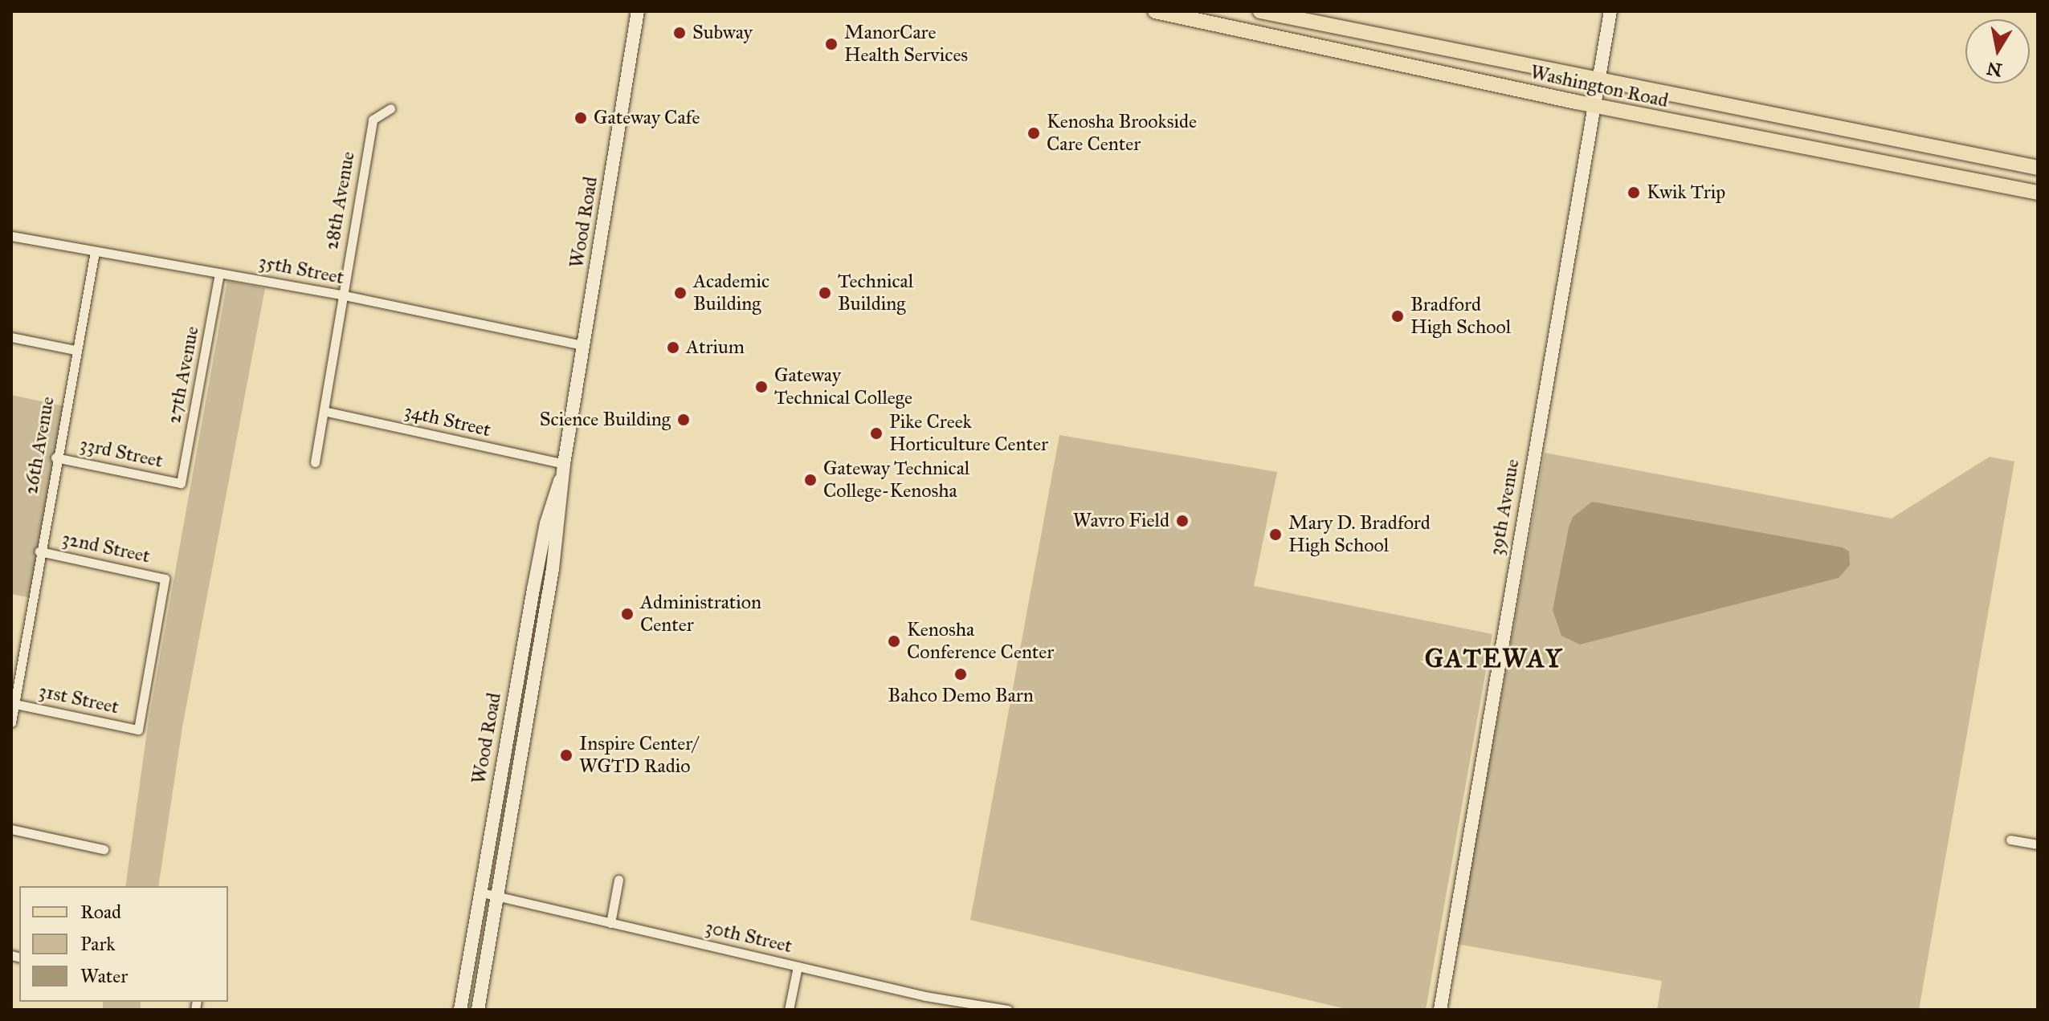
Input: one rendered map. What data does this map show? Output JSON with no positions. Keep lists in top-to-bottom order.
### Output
{
  "streets": {
    "main road": ["Washington Road"],
    "street": [
      "28th Avenue",
      "Wood Road",
      "35th Street",
      "27th Avenue",
      "34th Street",
      "26th Avenue",
      "33rd Street",
      "39th Avenue",
      "32nd Street",
      "31st Street",
      "30th Street"
    ]
  },
  "crossings": [
    ["Washington Road", "39th Avenue"],
    ["28th Avenue", "35th Street"],
    ["28th Avenue", "34th Street"],
    ["Wood Road", "35th Street"],
    ["Wood Road", "34th Street"],
    ["Wood Road", "30th Street"],
    ["35th Street", "27th Avenue"],
    ["35th Street", "26th Avenue"],
    ["27th Avenue", "33rd Street"],
    ["26th Avenue", "33rd Street"],
    ["26th Avenue", "32nd Street"],
    ["26th Avenue", "31st Street"],
    ["32nd Street", "31st Street"]
  ],
  "districts": ["GATEWAY"],
  "places": [
    "Subway",
    "ManorCare Health Services",
    "Gateway Cafe",
    "Kenosha Brookside Care Center",
    "Kwik Trip",
    "Academic Building",
    "Technical Building",
    "Bradford High School",
    "Atrium",
    "Gateway Technical College",
    "Science Building",
    "Pike Creek Horticulture Center",
    "Gateway Technical College-Kenosha",
    "Wavro Field",
    "Mary D. Bradford High School",
    "Administration Center",
    "Kenosha Conference Center",
    "Bahco Demo Barn",
    "Inspire Center/ WGTD Radio"
  ],
  "legend": ["Road", "Park", "Water"],
  "north": "bottom"
}
